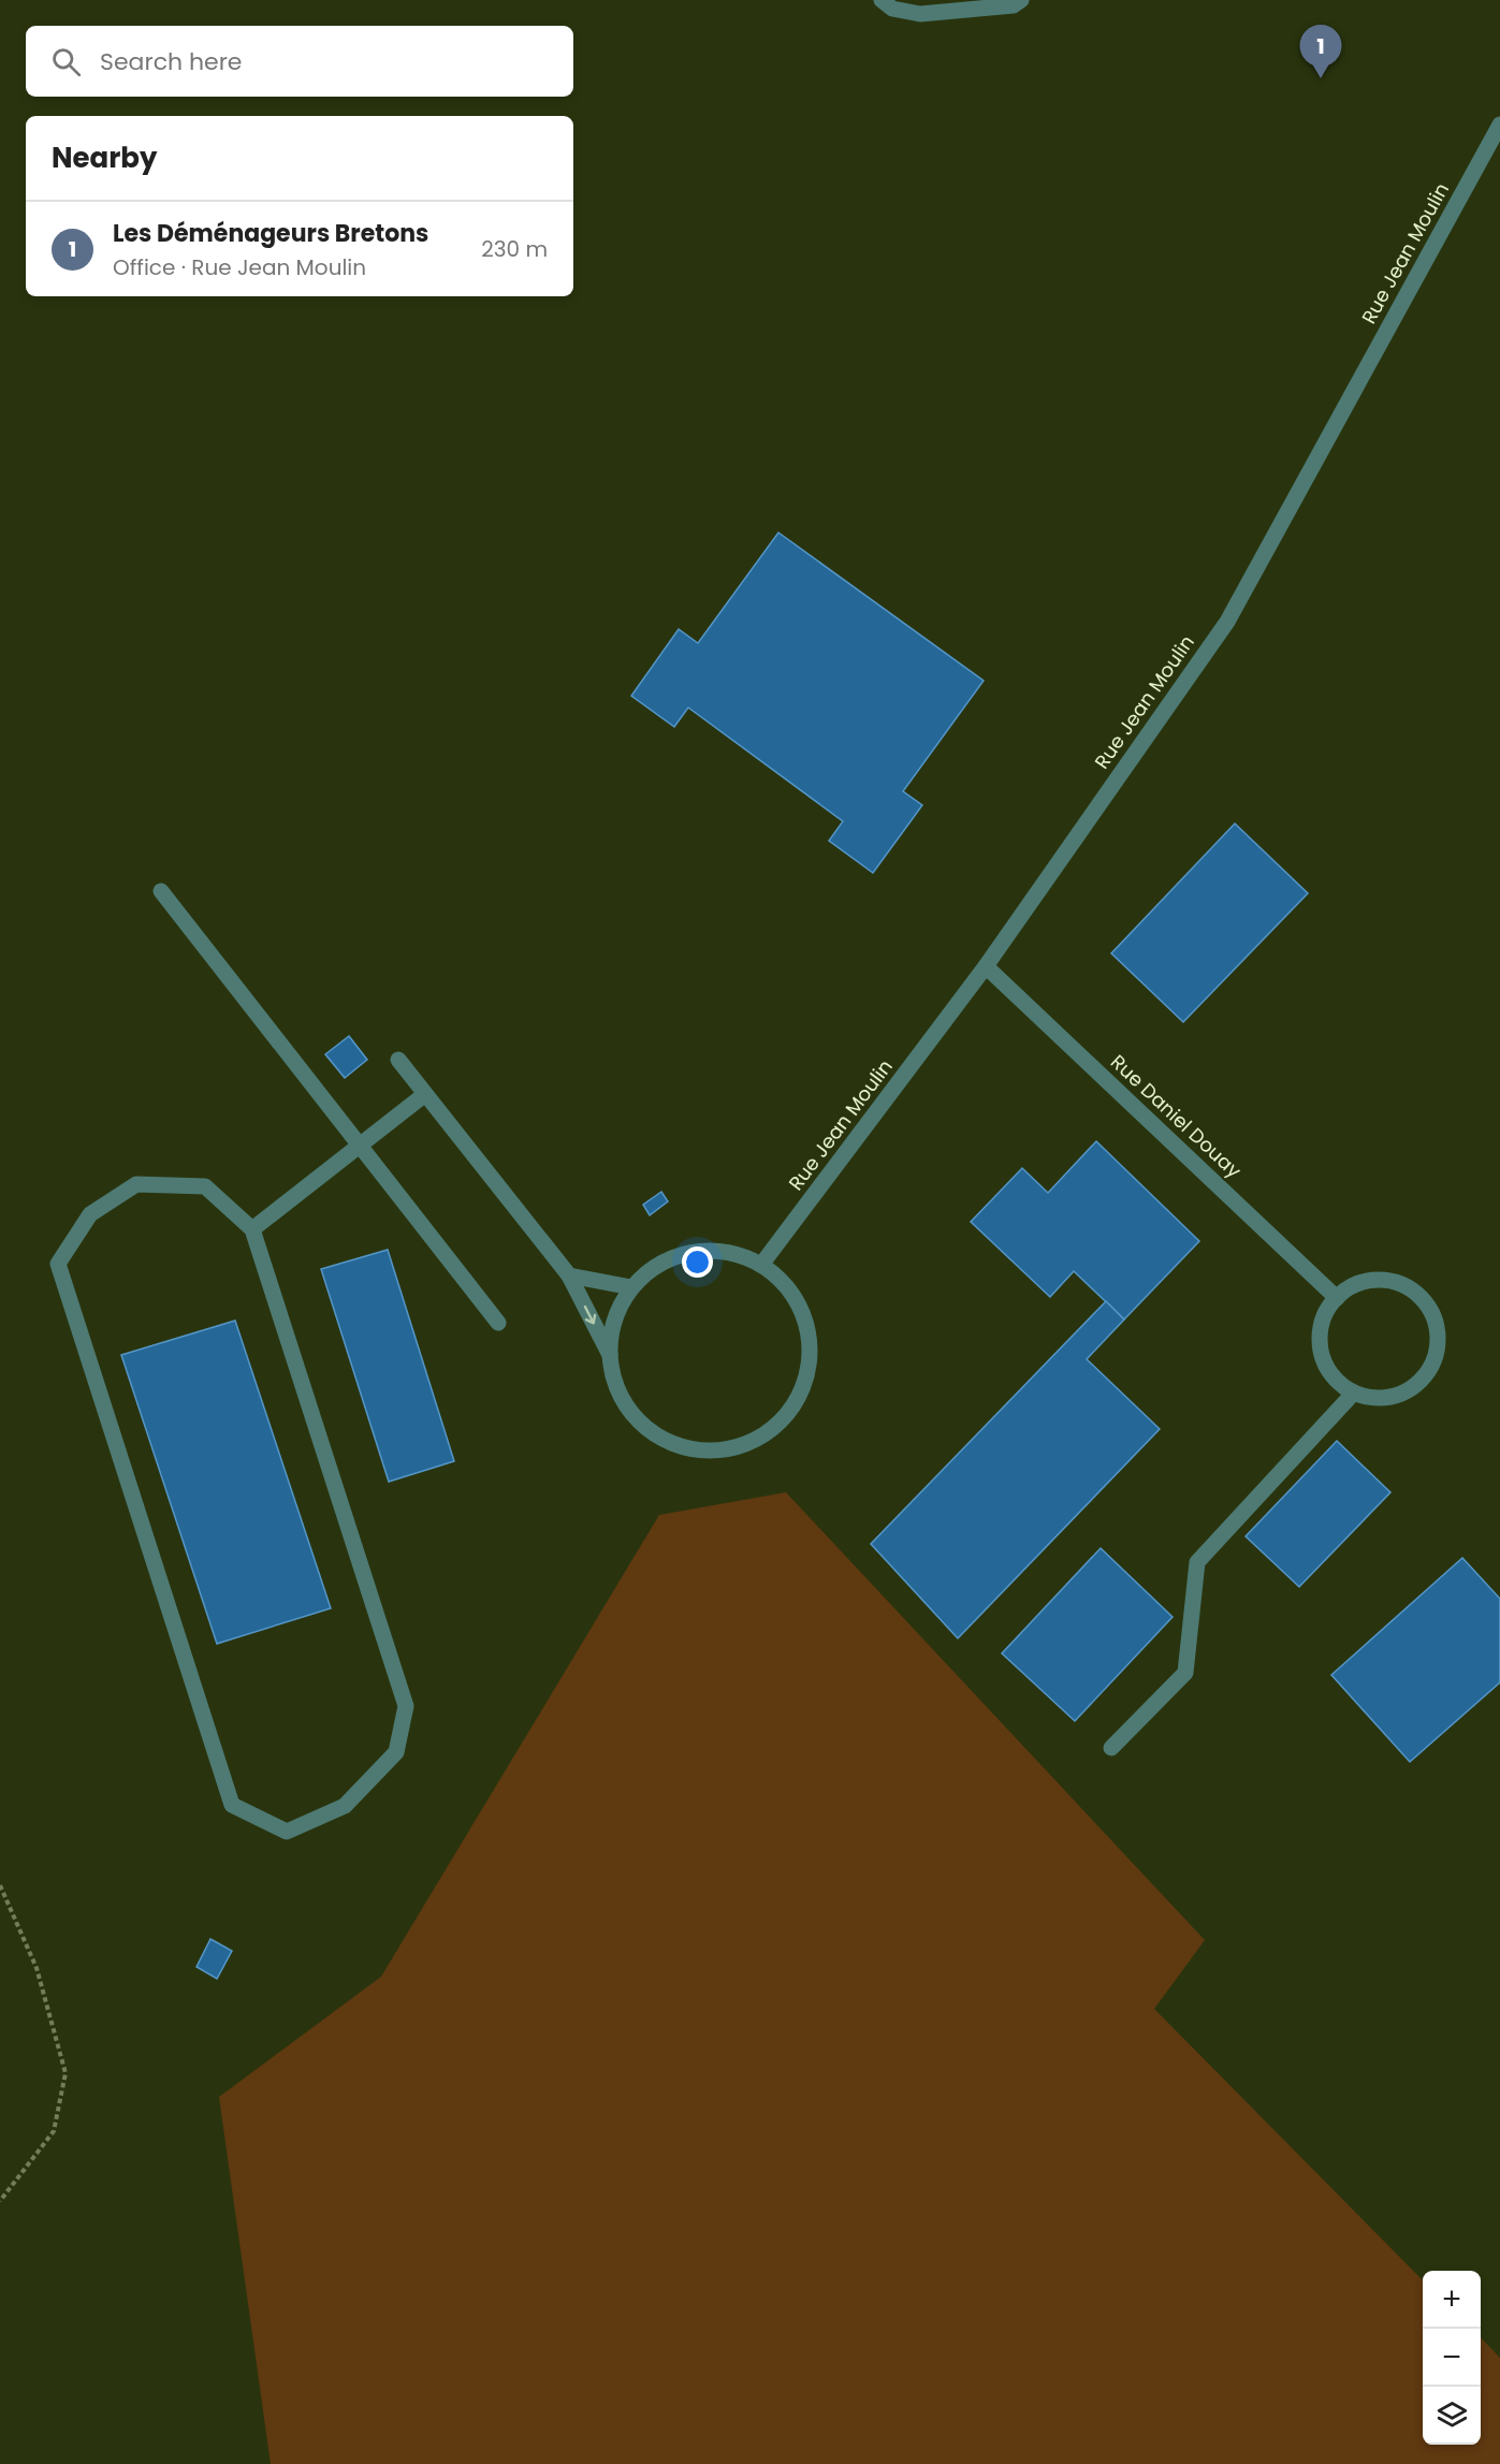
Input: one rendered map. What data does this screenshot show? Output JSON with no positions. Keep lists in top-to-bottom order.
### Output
{
  "streets": {
    "street": ["Rue Jean Moulin", "Rue Daniel Douay"]
  },
  "crossings": [
    ["Rue Jean Moulin", "Rue Daniel Douay"]
  ],
  "page": {
    "pins": "1",
    "search": "Search here",
    "heading": "Nearby",
    "list": [
      {
        "mark": "1",
        "name": "Les Déménageurs Bretons",
        "note": "Office · Rue Jean Moulin",
        "value": "230 m"
      }
    ],
    "map_buttons": ["+", "−"]
  }
}
